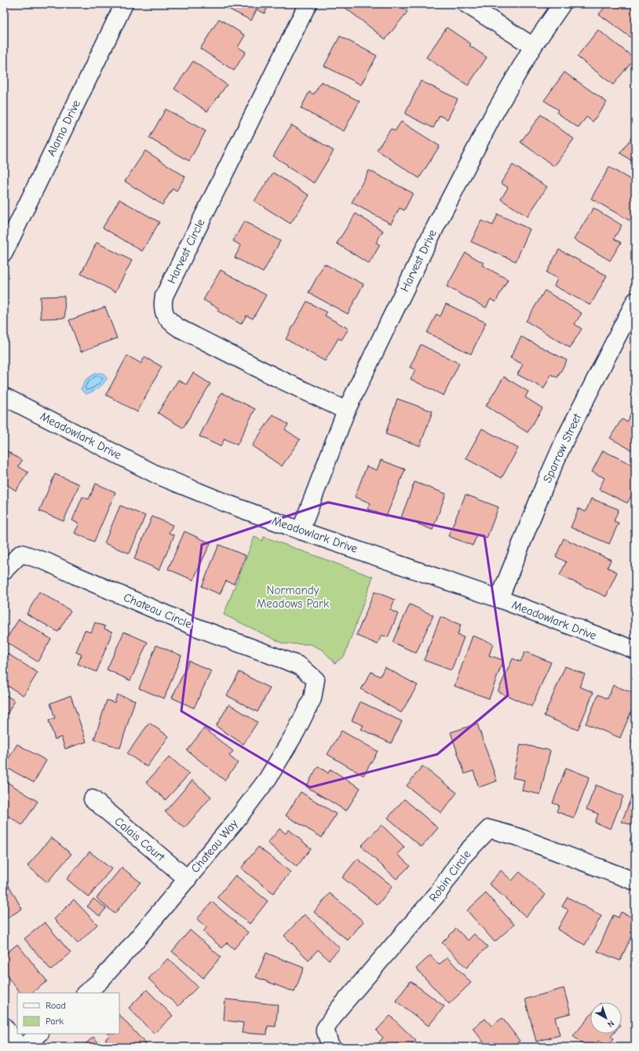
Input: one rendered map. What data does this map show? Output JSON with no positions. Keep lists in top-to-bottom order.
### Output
{
  "streets": {
    "street": [
      "Alamo Drive",
      "Harvest Circle",
      "Harvest Drive",
      "Meadowlark Drive",
      "Sparrow Street",
      "Chateau Circle",
      "Calais Court",
      "Chateau Way",
      "Robin Circle"
    ]
  },
  "crossings": [
    ["Harvest Circle", "Harvest Drive"],
    ["Harvest Drive", "Meadowlark Drive"],
    ["Meadowlark Drive", "Sparrow Street"],
    ["Chateau Circle", "Chateau Way"],
    ["Calais Court", "Chateau Way"]
  ],
  "parks": ["Normandy Meadows Park"],
  "legend": ["Road", "Park"],
  "north": "bottom right"
}
